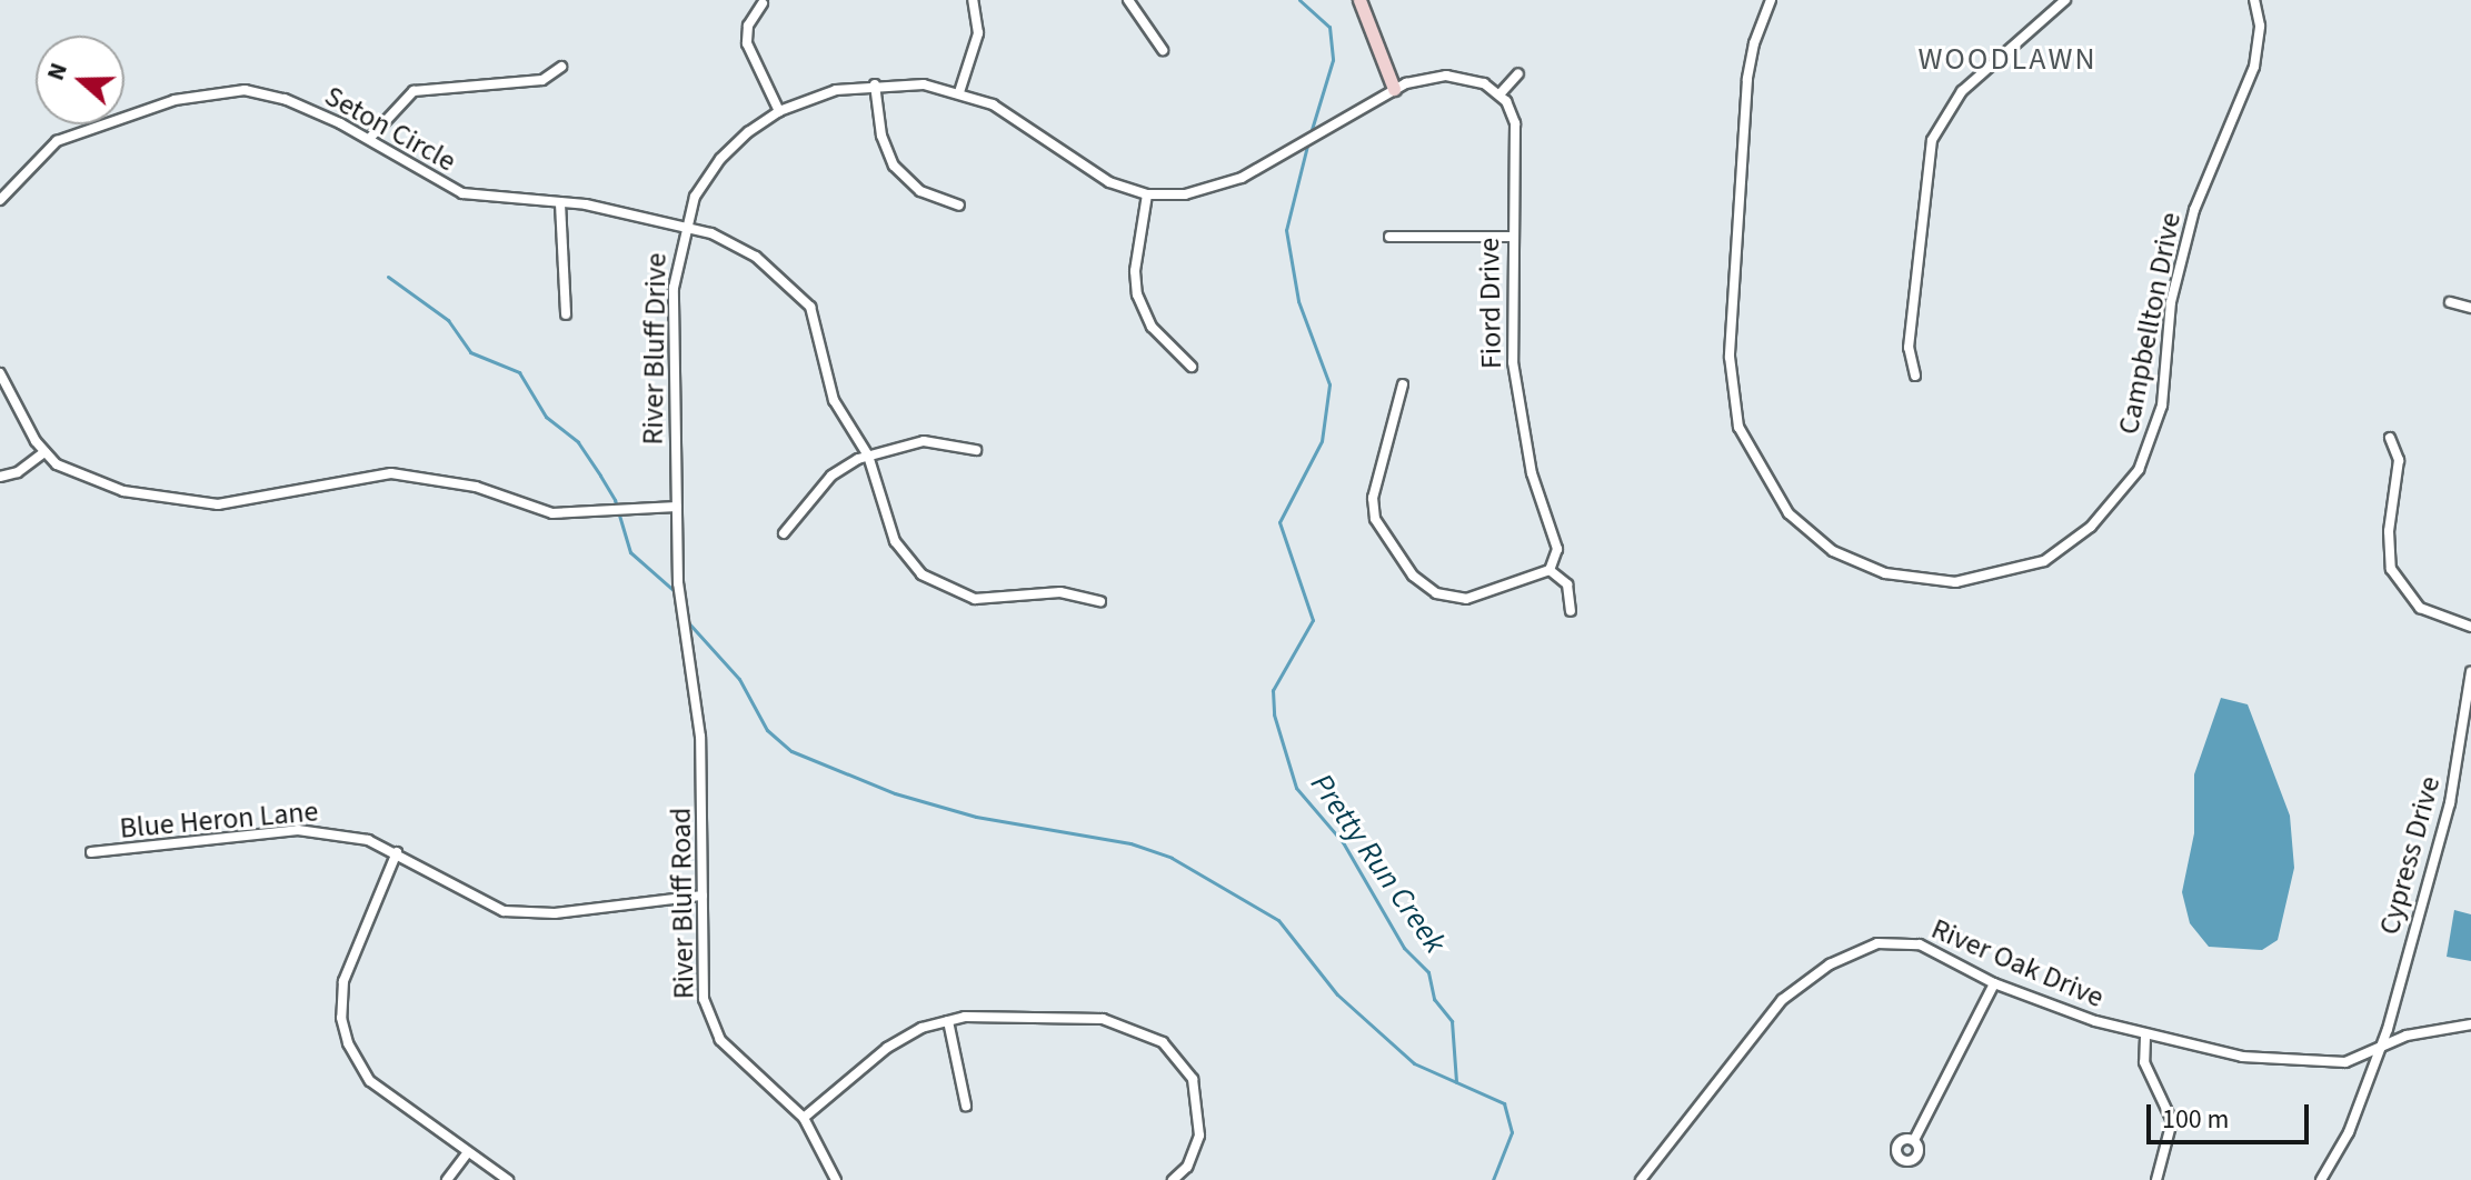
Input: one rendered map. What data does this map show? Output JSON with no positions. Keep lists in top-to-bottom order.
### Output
{
  "streets": {
    "street": [
      "Seton Circle",
      "Fiord Drive",
      "Campbellton Drive",
      "River Bluff Drive",
      "Blue Heron Lane",
      "Cypress Drive",
      "River Bluff Road",
      "River Oak Drive"
    ]
  },
  "crossings": [
    ["Seton Circle", "River Bluff Drive"],
    ["River Bluff Drive", "River Bluff Road"],
    ["Blue Heron Lane", "River Bluff Road"],
    ["Cypress Drive", "River Oak Drive"]
  ],
  "districts": ["WOODLAWN"],
  "water": ["Pretty Run Creek"],
  "scale_bar": "100 m",
  "north": "left"
}
